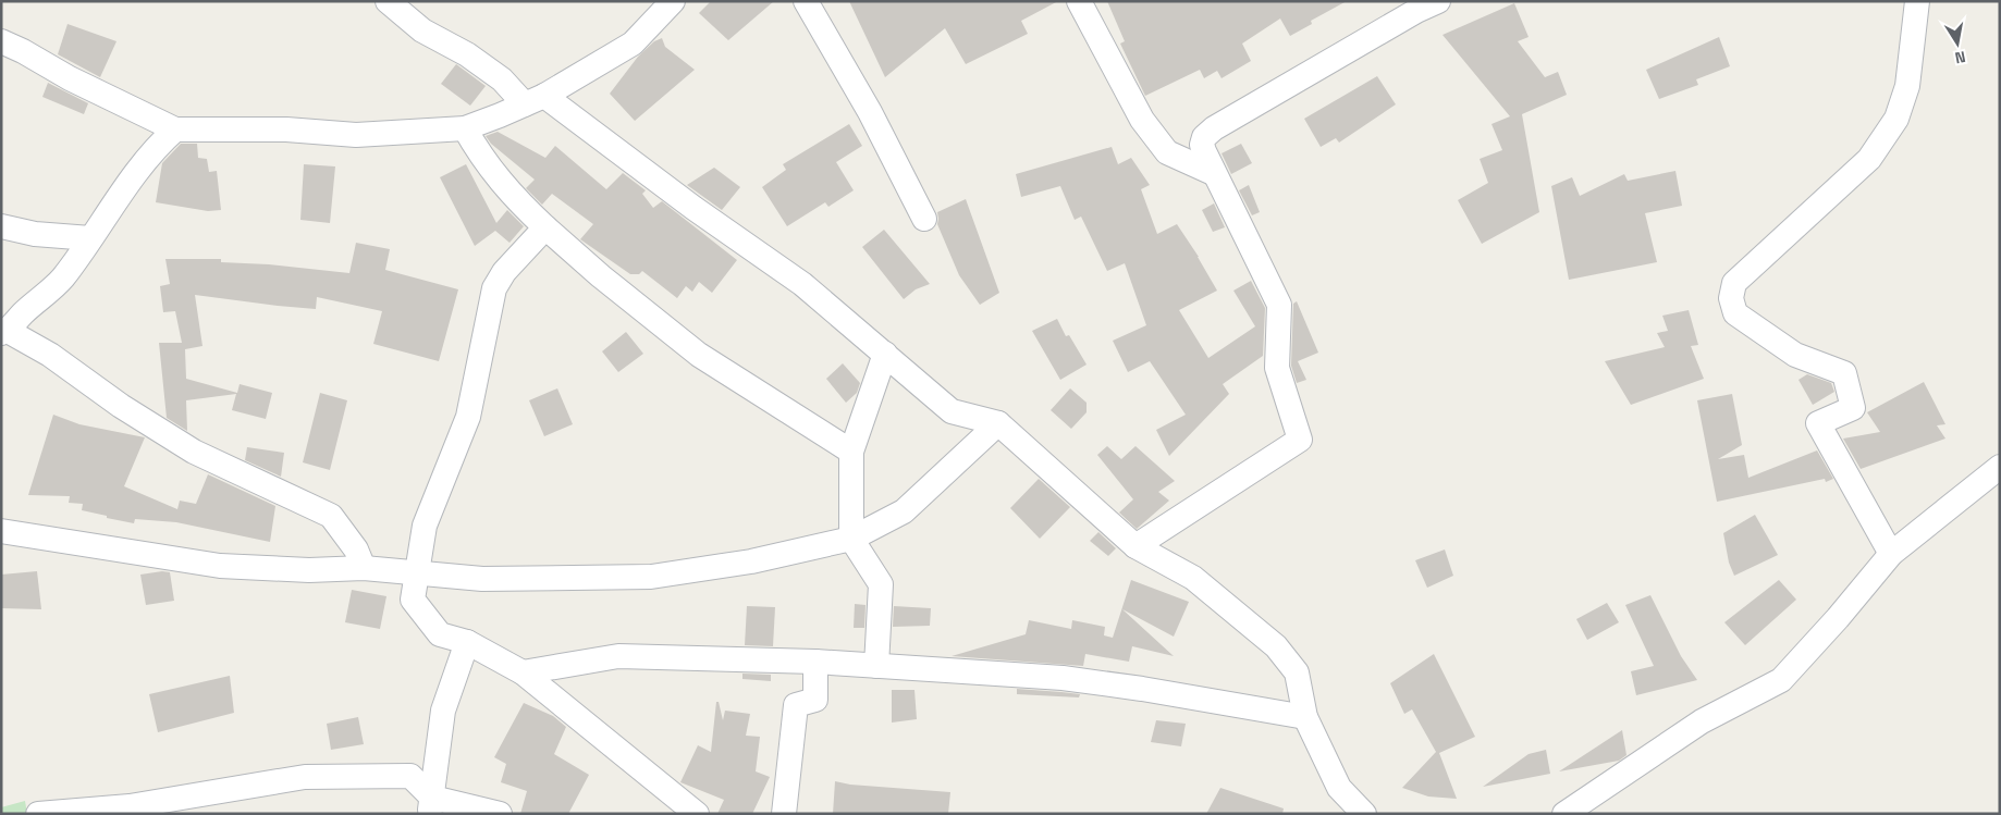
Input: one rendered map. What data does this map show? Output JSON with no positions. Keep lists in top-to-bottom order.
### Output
{
  "north": "bottom"
}
